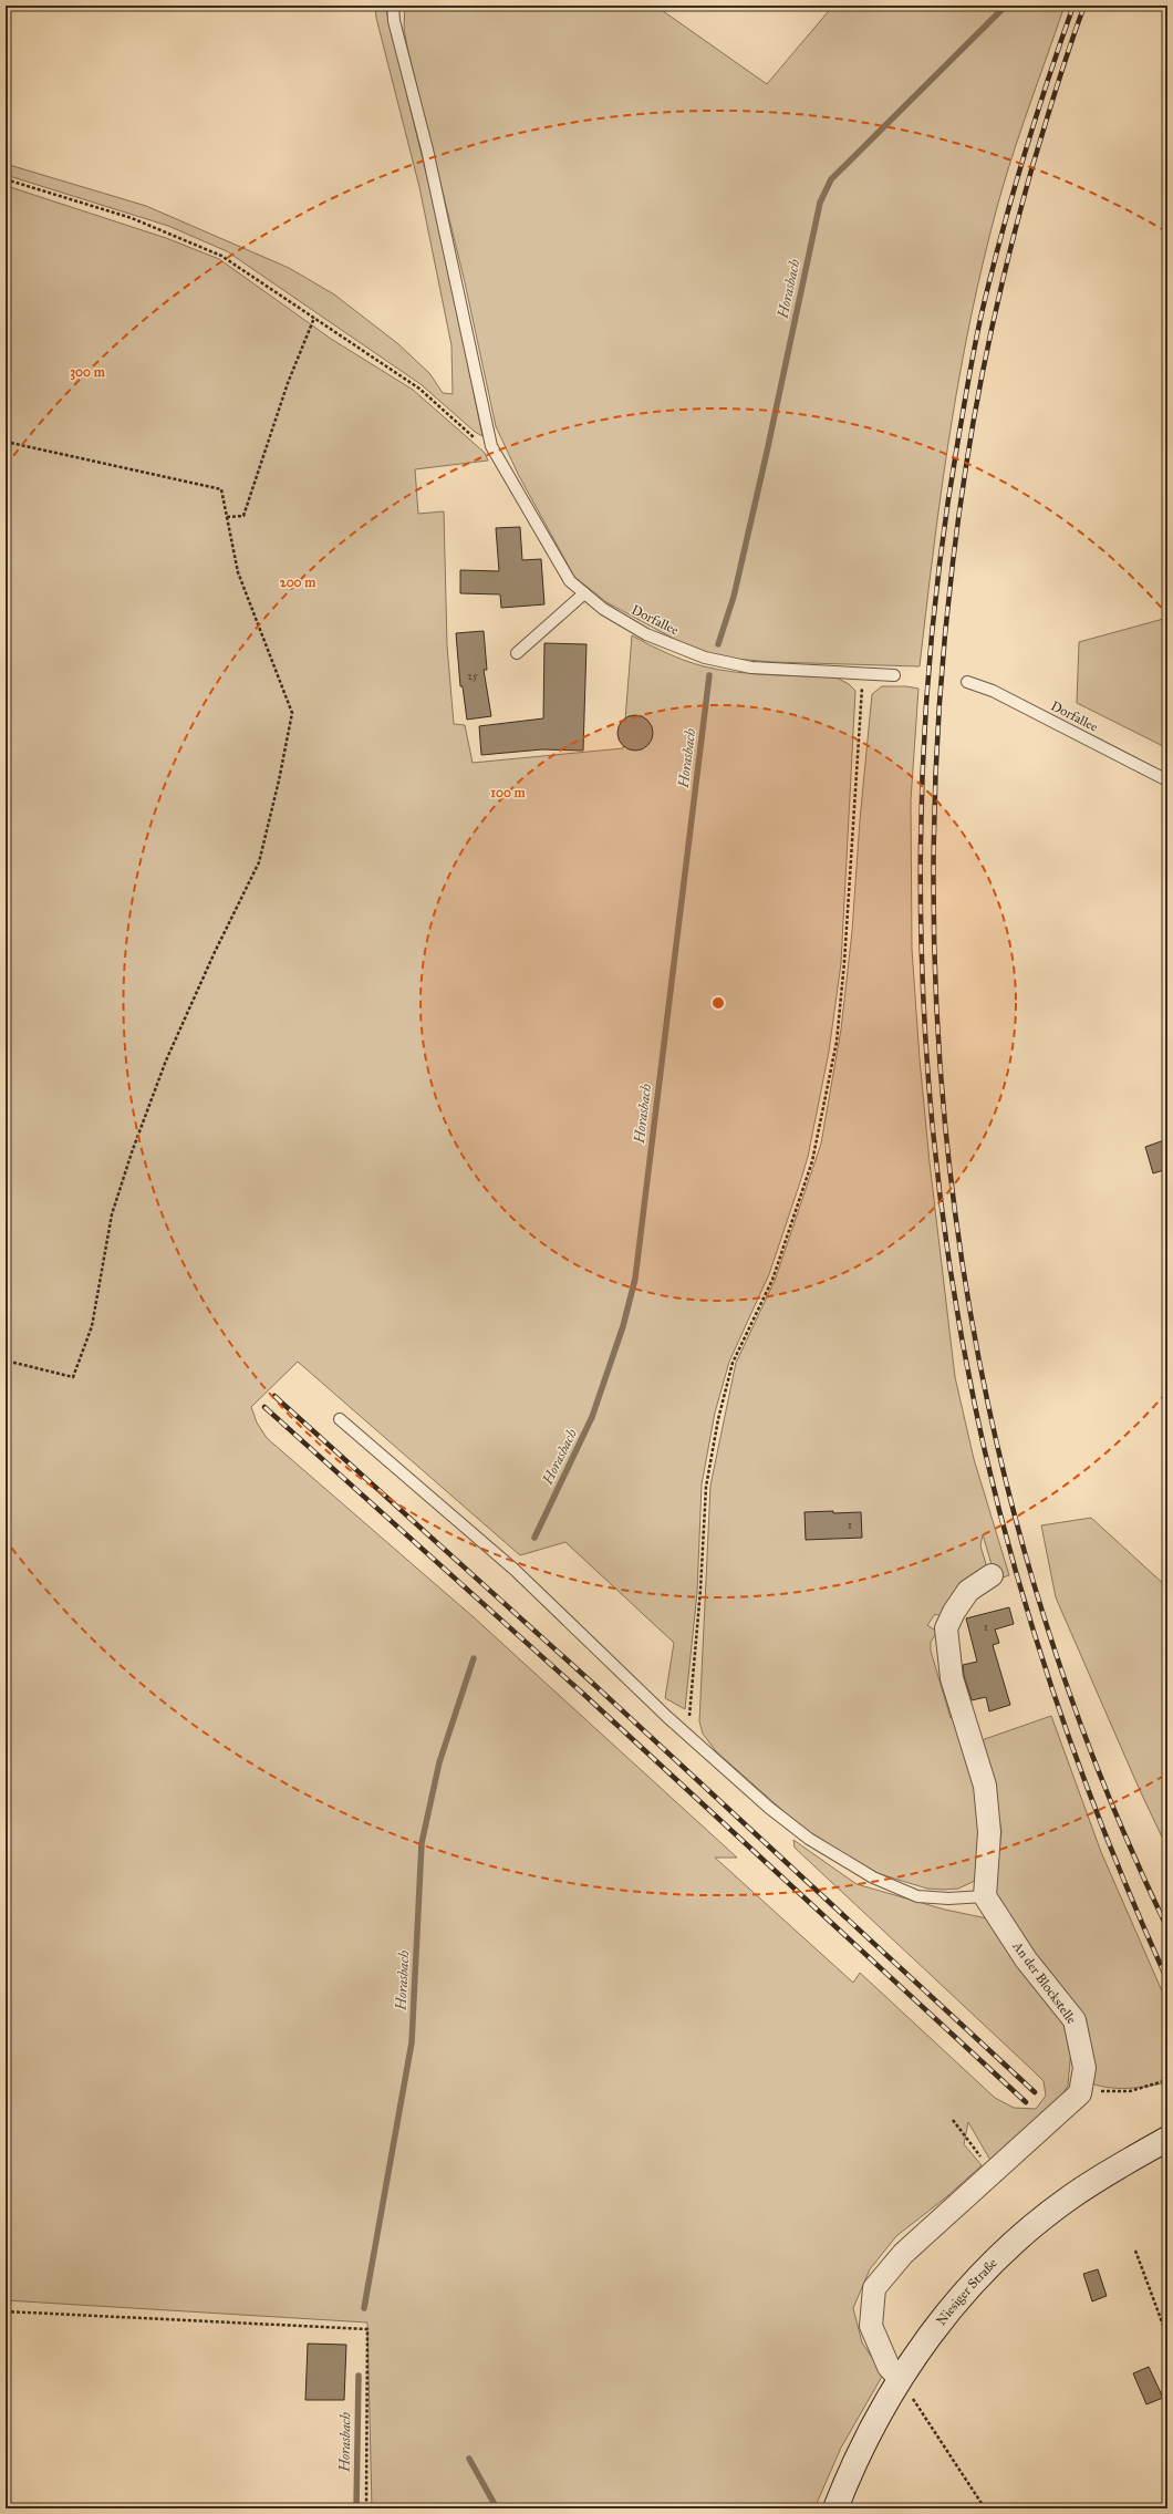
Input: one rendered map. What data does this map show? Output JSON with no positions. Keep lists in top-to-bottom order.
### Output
{
  "streets": {
    "main road": ["Niesiger Straße"],
    "street": ["An der Blockstelle"],
    "lane": ["Dorfallee"]
  },
  "water": ["Horasbach"],
  "house_numbers": ["25", "1", "1"],
  "rings": ["300 m", "200 m", "100 m"]
}
